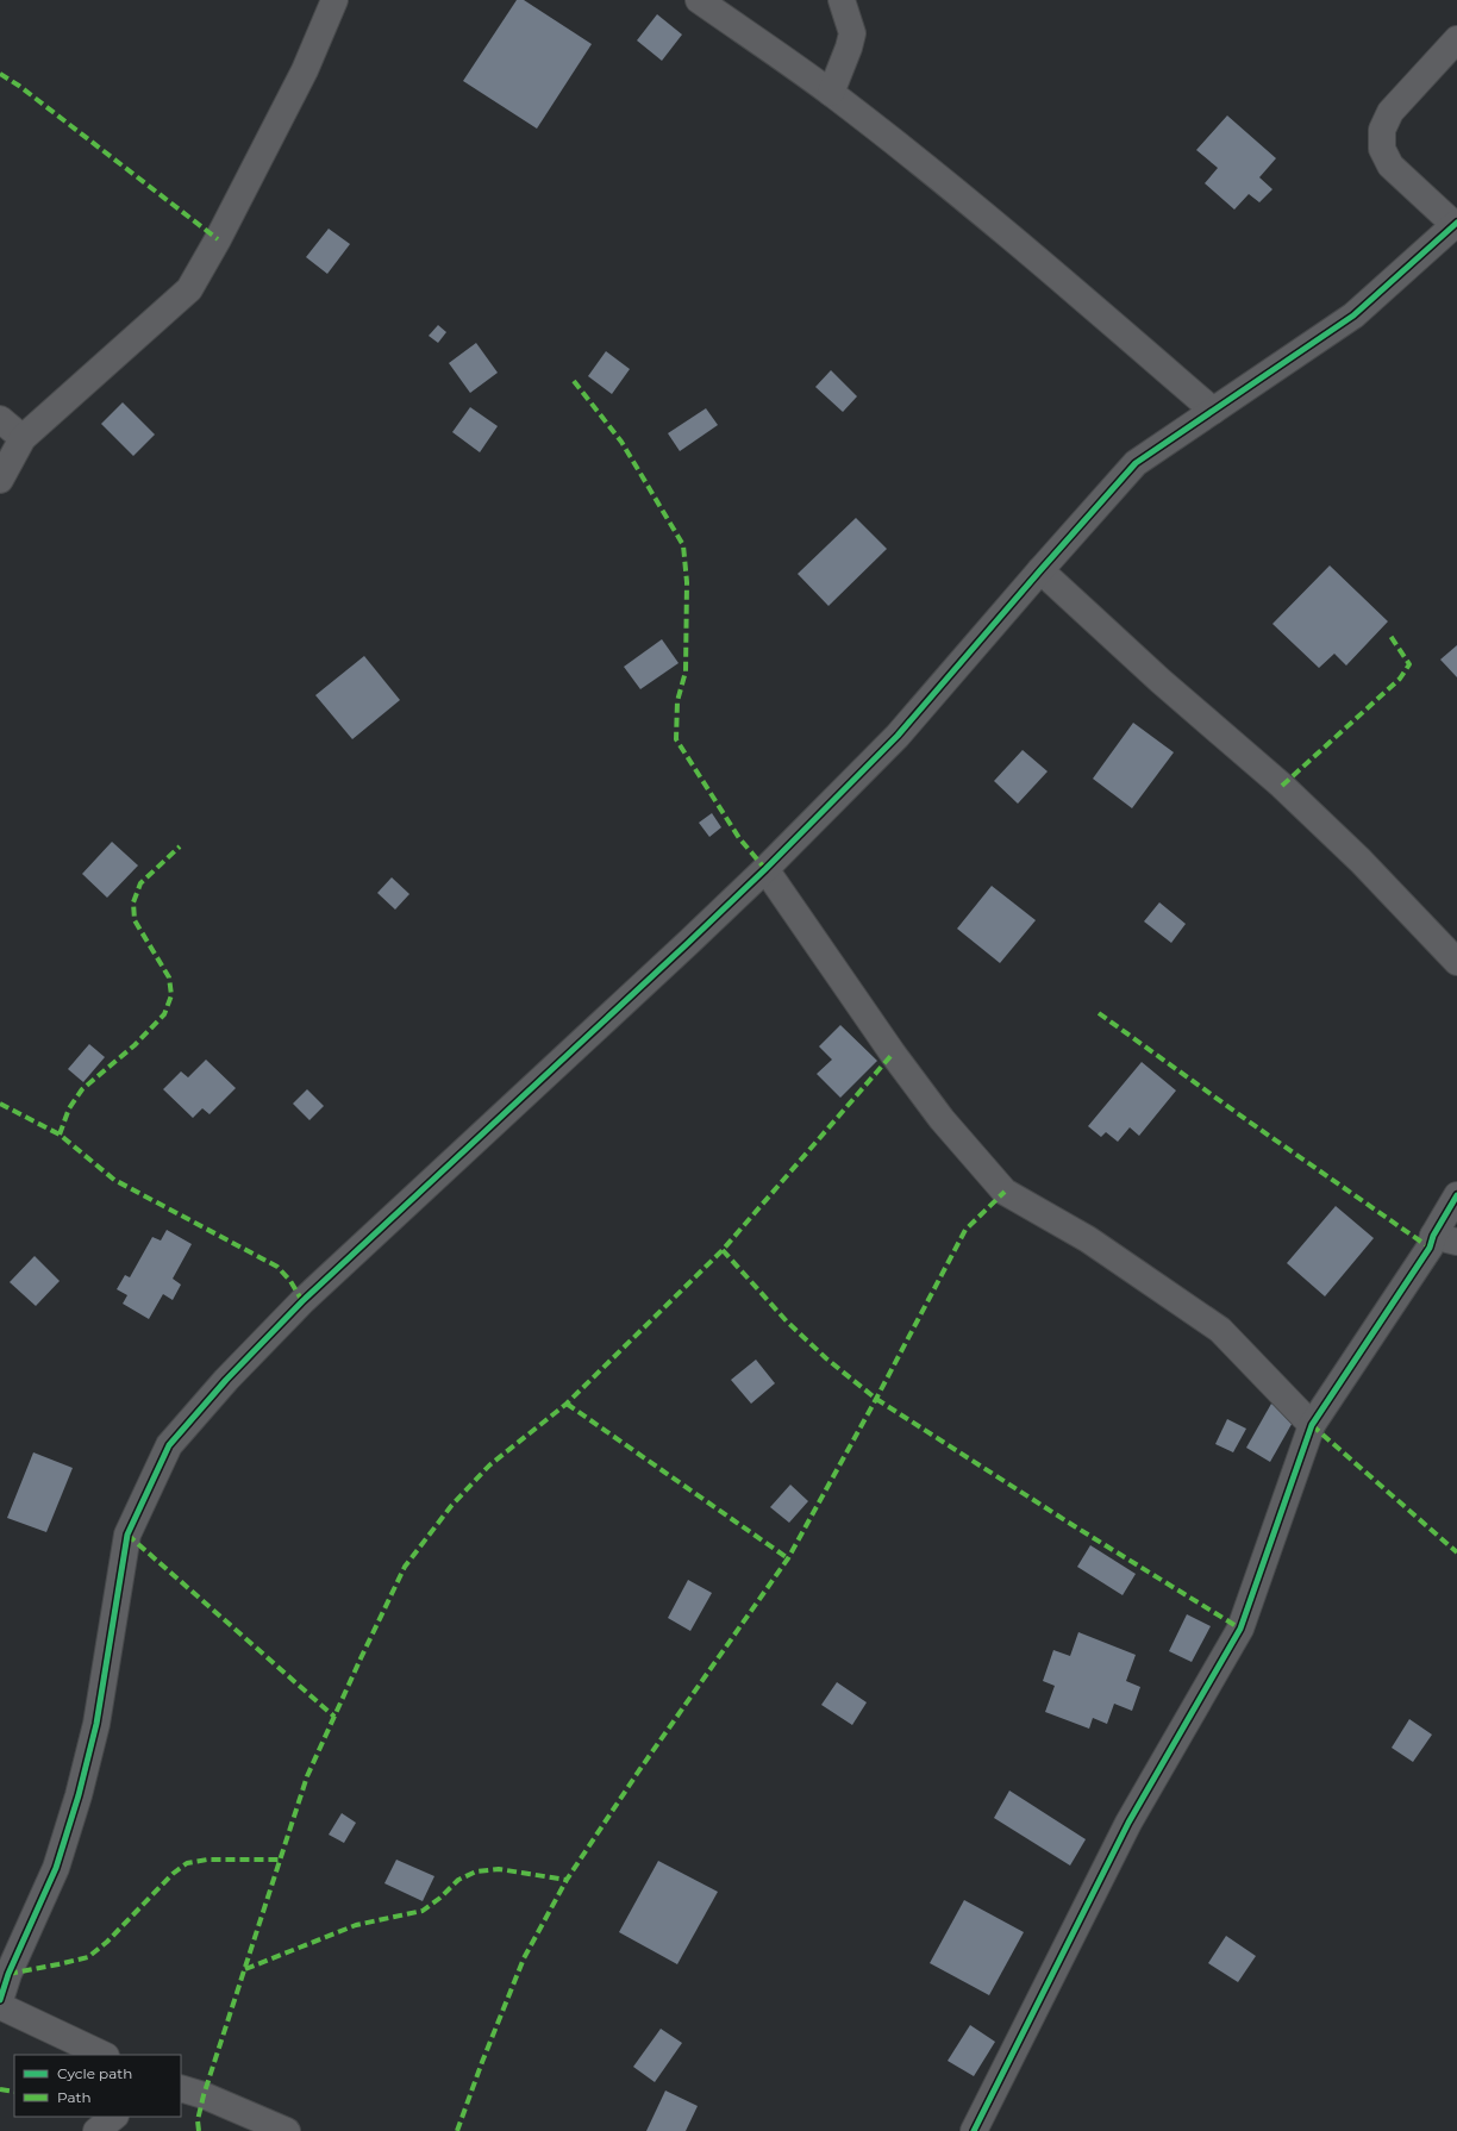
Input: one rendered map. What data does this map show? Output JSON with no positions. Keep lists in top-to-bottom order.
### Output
{
  "legend": ["Cycle path", "Path"]
}
